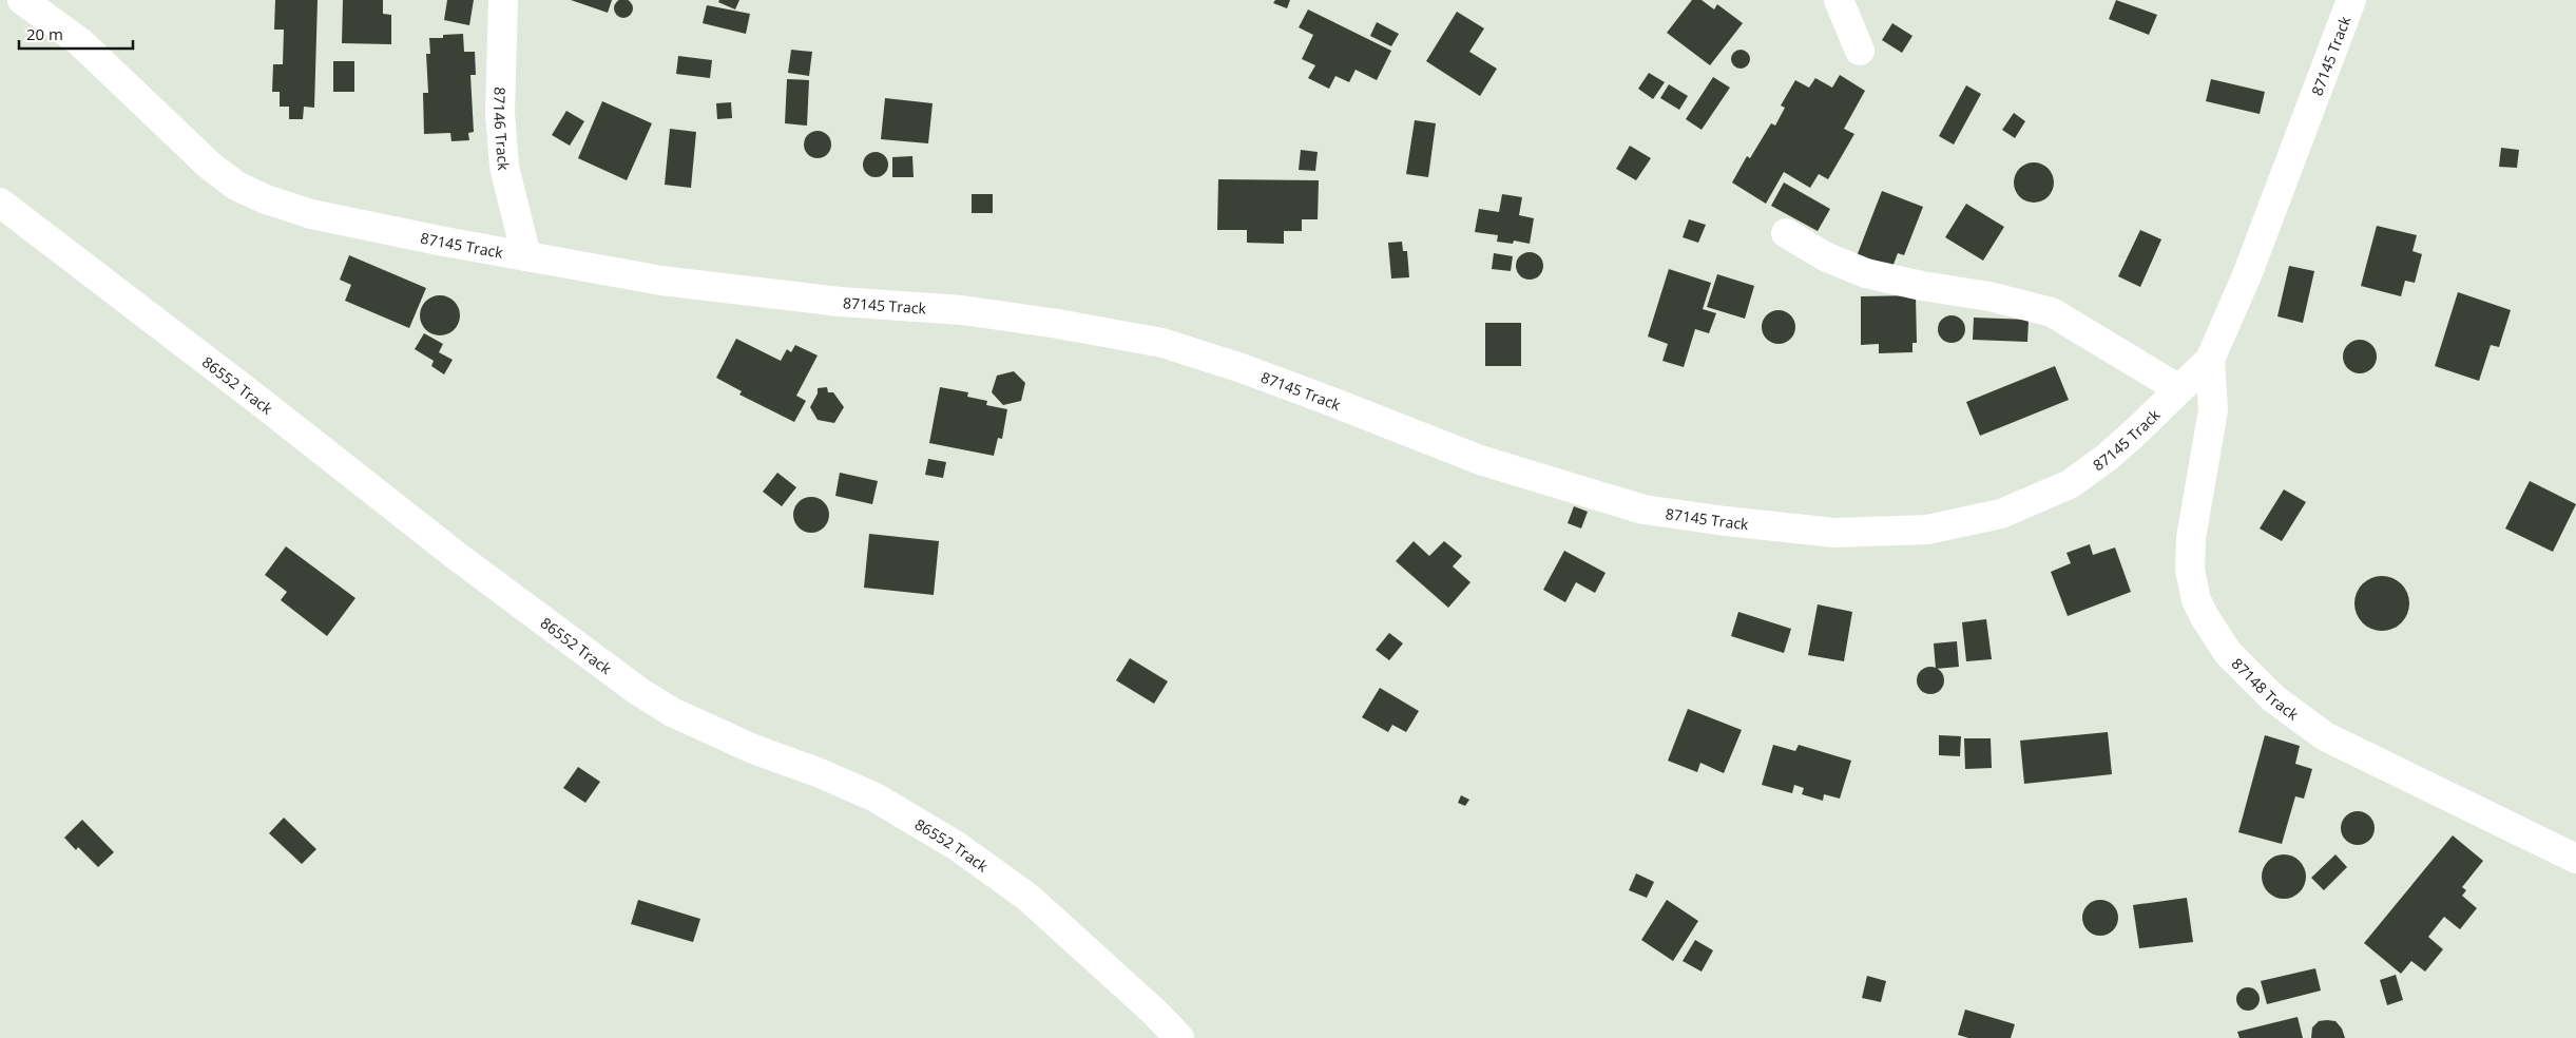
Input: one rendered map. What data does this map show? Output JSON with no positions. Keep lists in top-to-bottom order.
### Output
{
  "streets": {
    "street": [
      "87145 Track",
      "87146 Track",
      "86552 Track",
      "87148 Track"
    ]
  },
  "crossings": [
    ["87145 Track", "87146 Track"],
    ["87145 Track", "87148 Track"]
  ],
  "scale_bar": "20 m"
}
